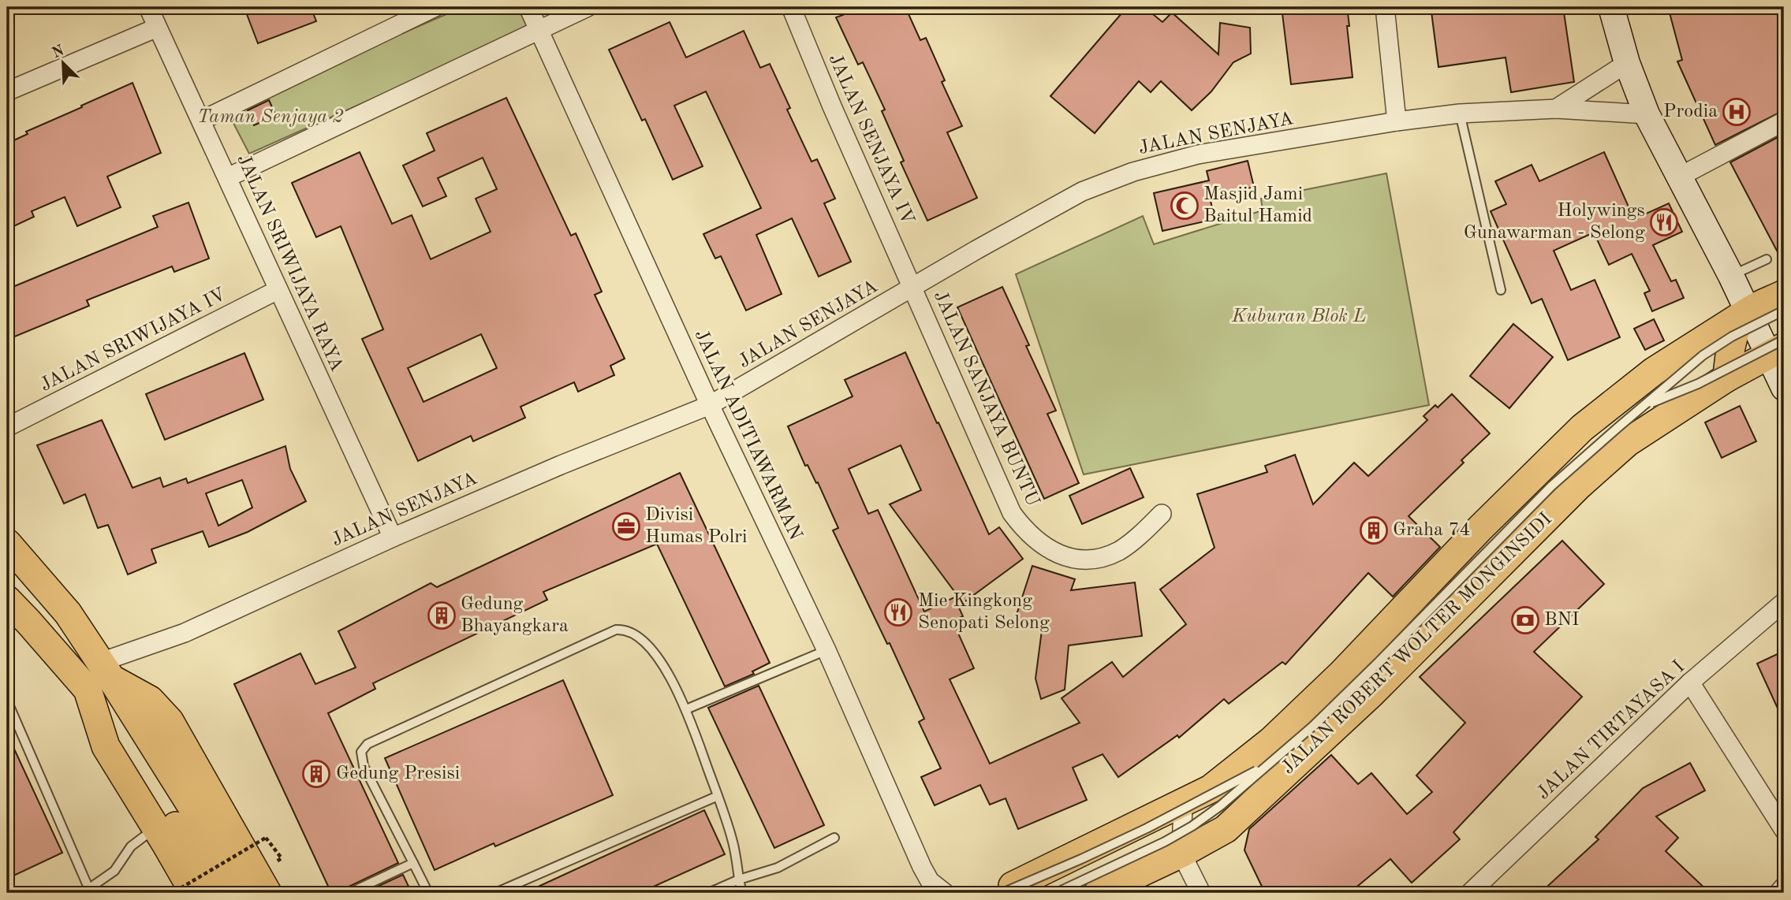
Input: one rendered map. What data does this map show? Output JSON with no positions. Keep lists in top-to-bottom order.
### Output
{
  "streets": {
    "main road": ["JALAN ROBERT WOLTER MONGINSIDI"],
    "street": [
      "JALAN SENJAYA",
      "JALAN SENJAYA IV",
      "JALAN SRIWIJAYA RAYA",
      "JALAN SRIWIJAYA IV",
      "JALAN SANJAYA BUNTU",
      "JALAN ADITIAWARMAN",
      "JALAN TIRTAYASA I"
    ]
  },
  "crossings": [
    ["JALAN SENJAYA", "JALAN SENJAYA IV"],
    ["JALAN SENJAYA", "JALAN SRIWIJAYA RAYA"],
    ["JALAN SENJAYA", "JALAN SANJAYA BUNTU"],
    ["JALAN SENJAYA", "JALAN ADITIAWARMAN"],
    ["JALAN SENJAYA IV", "JALAN SANJAYA BUNTU"],
    ["JALAN SRIWIJAYA RAYA", "JALAN SRIWIJAYA IV"]
  ],
  "parks": ["Taman Senjaya 2", "Kuburan Blok L"],
  "places": {
    "hospital": ["Prodia"],
    "mosque": ["Masjid Jami Baitul Hamid"],
    "restaurant": ["Holywings Gunawarman - Selong", "Mie Kingkong Senopati Selong"],
    "office": ["Divisi Humas Polri"],
    "building": ["Graha 74", "Gedung Bhayangkara", "Gedung Presisi"],
    "bank": ["BNI"]
  },
  "north": "top left"
}
